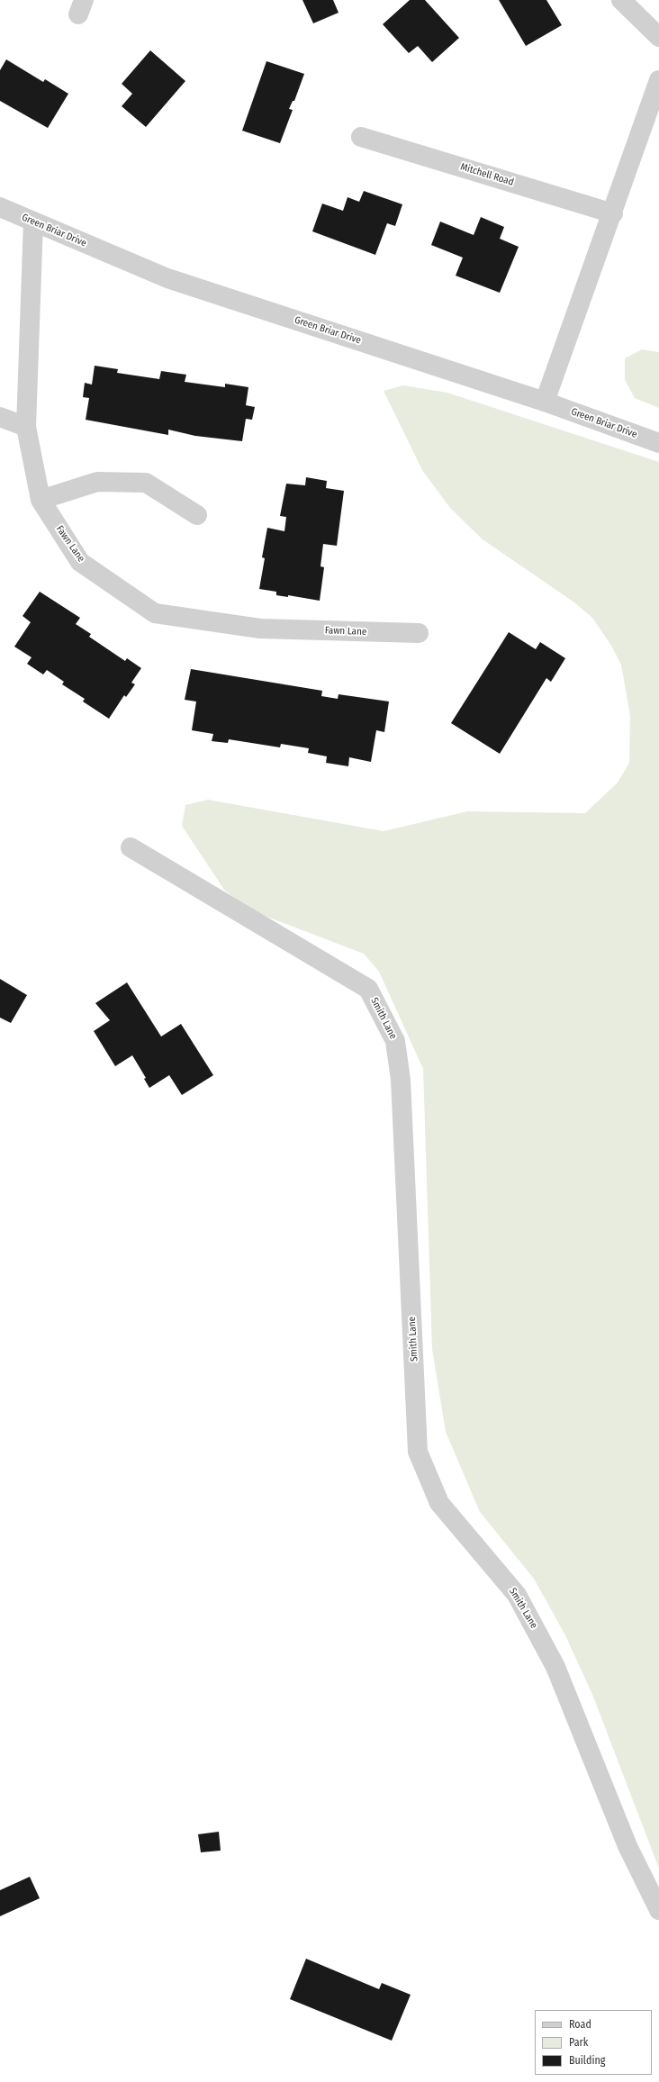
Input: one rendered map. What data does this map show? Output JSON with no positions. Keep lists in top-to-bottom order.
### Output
{
  "streets": {
    "street": [
      "Mitchell Road",
      "Green Briar Drive",
      "Fawn Lane",
      "Smith Lane"
    ]
  },
  "crossings": [
    ["Green Briar Drive", "Fawn Lane"]
  ],
  "legend": ["Road", "Park", "Building"]
}
